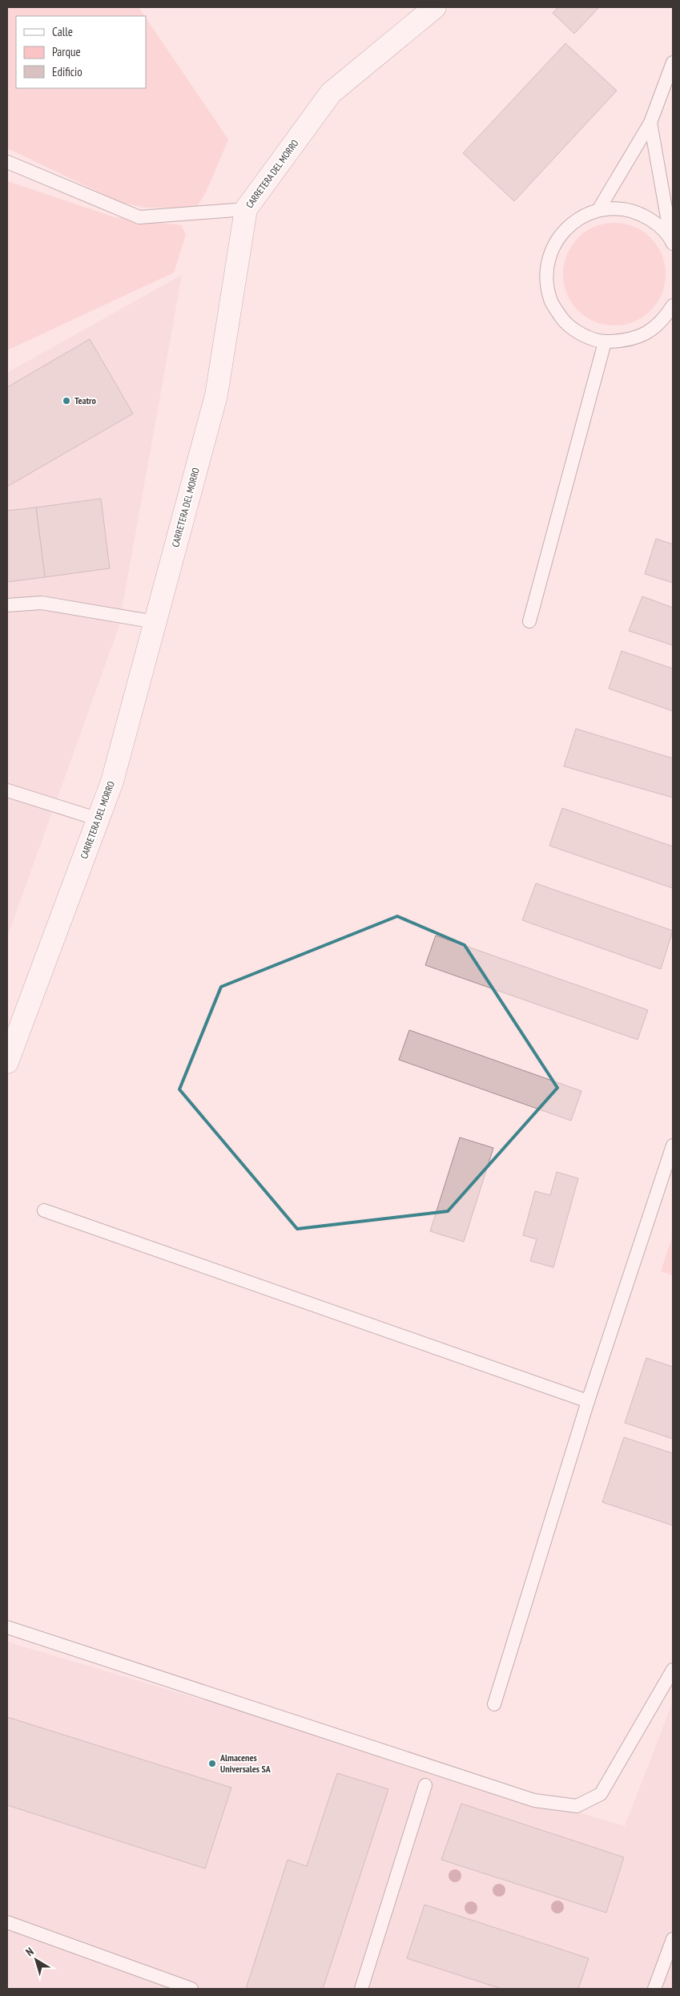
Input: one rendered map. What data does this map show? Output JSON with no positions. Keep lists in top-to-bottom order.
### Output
{
  "streets": {
    "main road": ["CARRETERA DEL MORRO"]
  },
  "places": ["Teatro", "Almacenes Universales SA"],
  "legend": ["Calle", "Parque", "Edificio"],
  "north": "top left"
}
